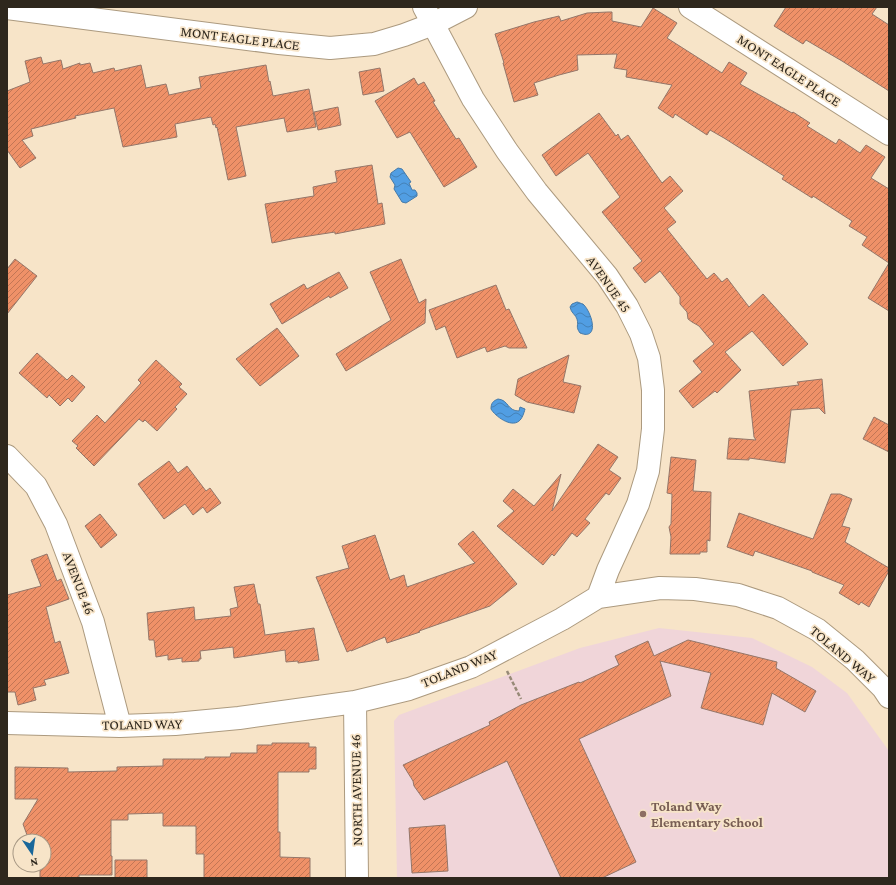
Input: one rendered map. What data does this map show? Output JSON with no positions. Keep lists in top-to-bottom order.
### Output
{
  "streets": {
    "street": [
      "MONT EAGLE PLACE",
      "AVENUE 45",
      "AVENUE 46",
      "TOLAND WAY",
      "NORTH AVENUE 46"
    ]
  },
  "crossings": [
    ["MONT EAGLE PLACE", "AVENUE 45"],
    ["AVENUE 45", "TOLAND WAY"],
    ["AVENUE 46", "TOLAND WAY"],
    ["TOLAND WAY", "NORTH AVENUE 46"]
  ],
  "places": ["Toland Way Elementary School"],
  "north": "bottom"
}
